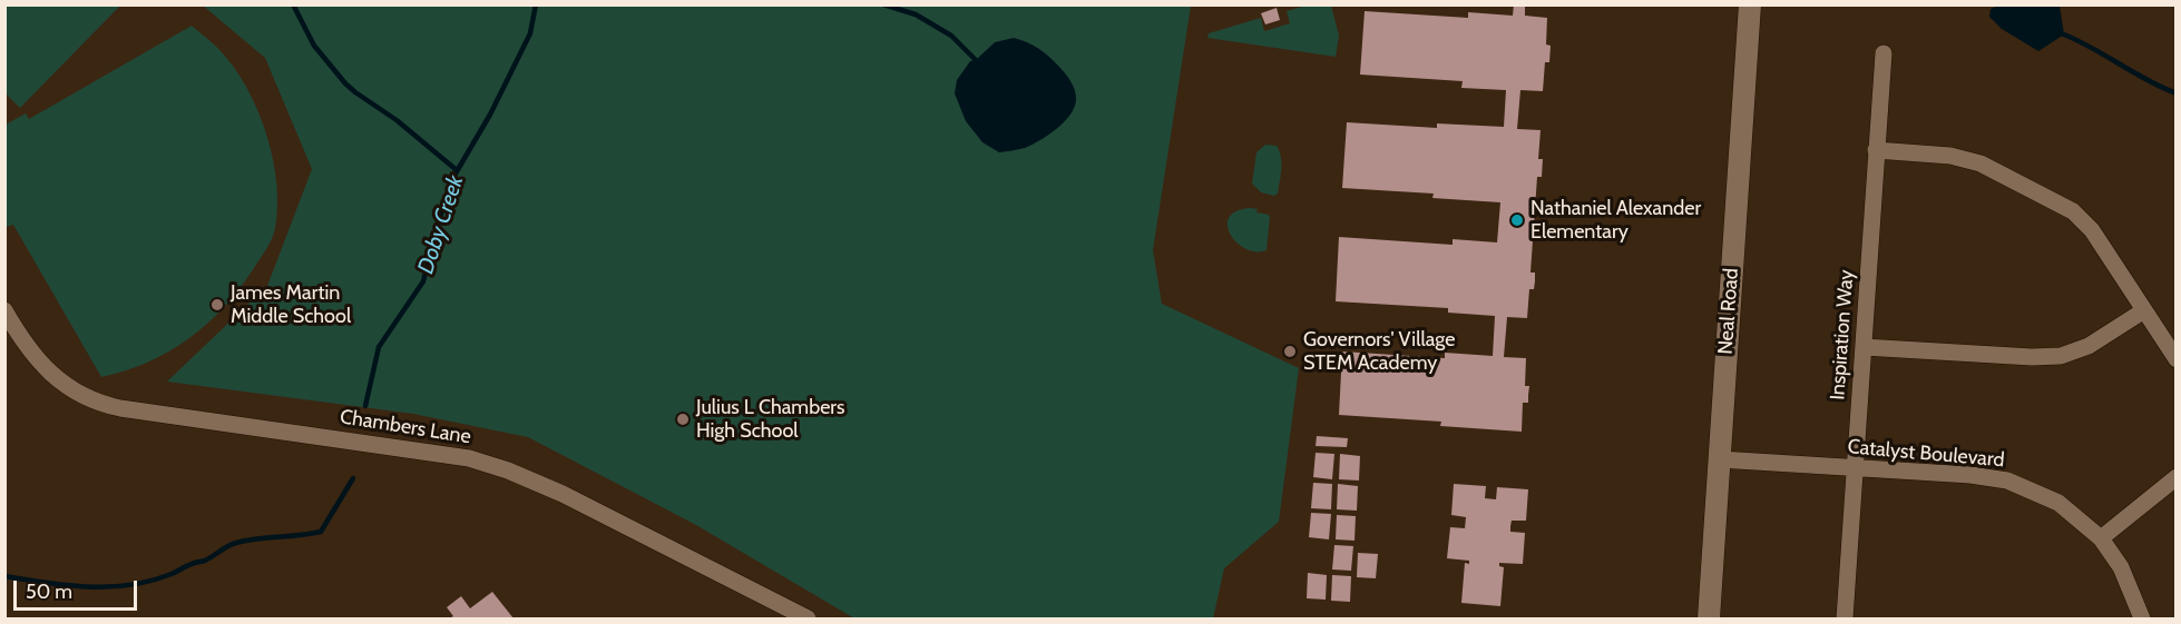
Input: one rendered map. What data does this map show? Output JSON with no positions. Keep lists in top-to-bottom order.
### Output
{
  "streets": {
    "street": [
      "Neal Road",
      "Inspiration Way",
      "Chambers Lane",
      "Catalyst Boulevard"
    ]
  },
  "crossings": [
    ["Neal Road", "Catalyst Boulevard"],
    ["Inspiration Way", "Catalyst Boulevard"]
  ],
  "water": ["Doby Creek"],
  "places": [
    "Nathaniel Alexander Elementary",
    "James Martin Middle School",
    "Governors' Village STEM Academy",
    "Julius L Chambers High School"
  ],
  "scale_bar": "50 m"
}
